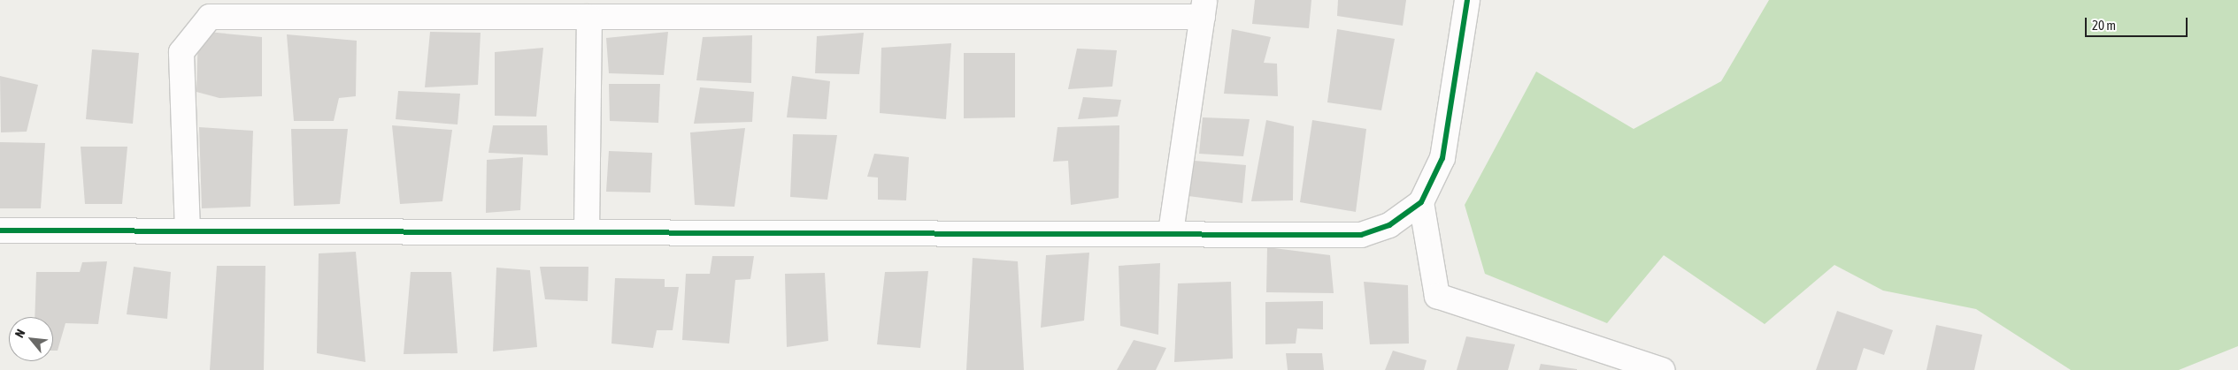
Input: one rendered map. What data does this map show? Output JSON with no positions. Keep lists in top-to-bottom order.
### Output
{
  "scale_bar": "20 m",
  "north": "top left"
}
